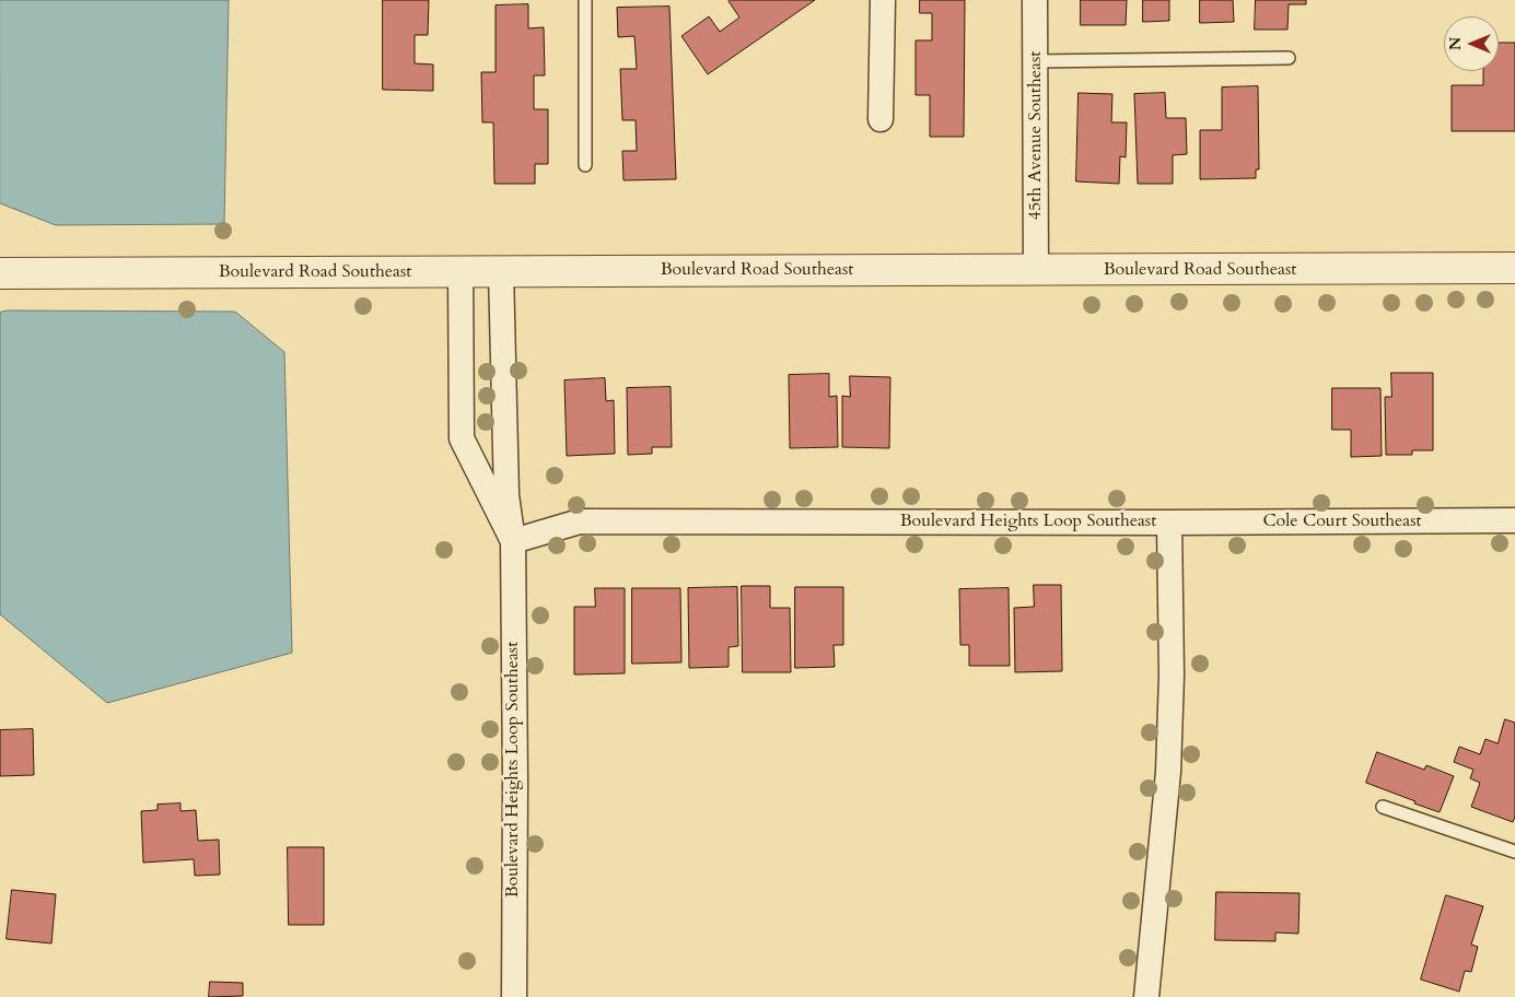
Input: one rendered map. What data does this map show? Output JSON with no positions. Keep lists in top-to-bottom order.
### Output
{
  "streets": {
    "street": [
      "45th Avenue Southeast",
      "Boulevard Road Southeast",
      "Boulevard Heights Loop Southeast",
      "Cole Court Southeast"
    ]
  },
  "crossings": [
    ["45th Avenue Southeast", "Boulevard Road Southeast"],
    ["Boulevard Road Southeast", "Boulevard Heights Loop Southeast"],
    ["Boulevard Heights Loop Southeast", "Cole Court Southeast"]
  ],
  "north": "left"
}
